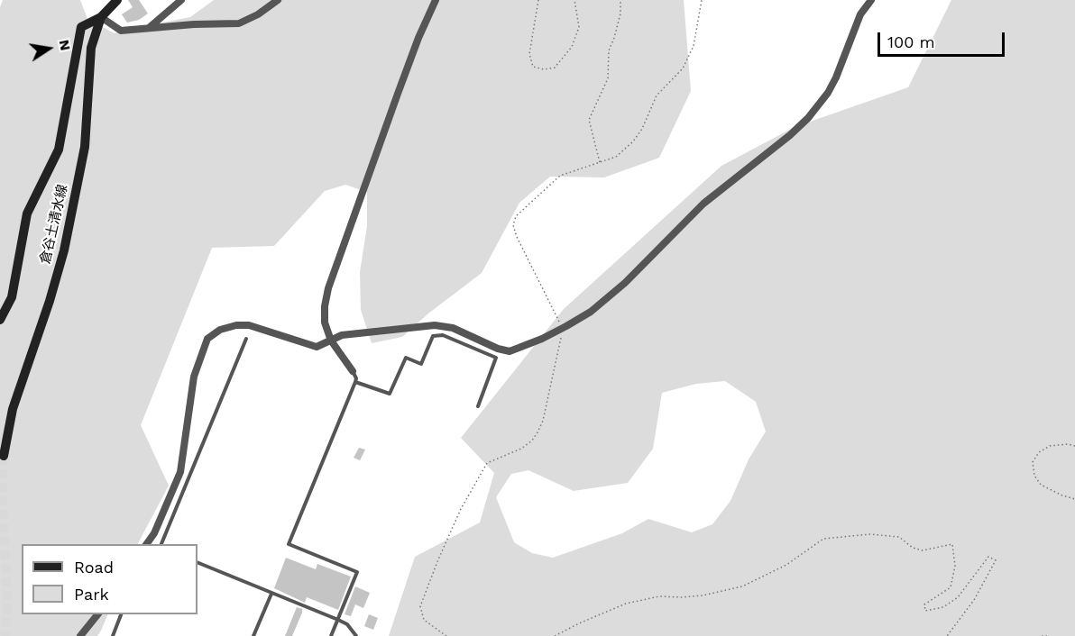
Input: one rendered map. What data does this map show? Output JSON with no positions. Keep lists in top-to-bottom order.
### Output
{
  "streets": {
    "main road": ["倉谷土清水線"]
  },
  "legend": ["Road", "Park"],
  "scale_bar": "100 m",
  "north": "right"
}
